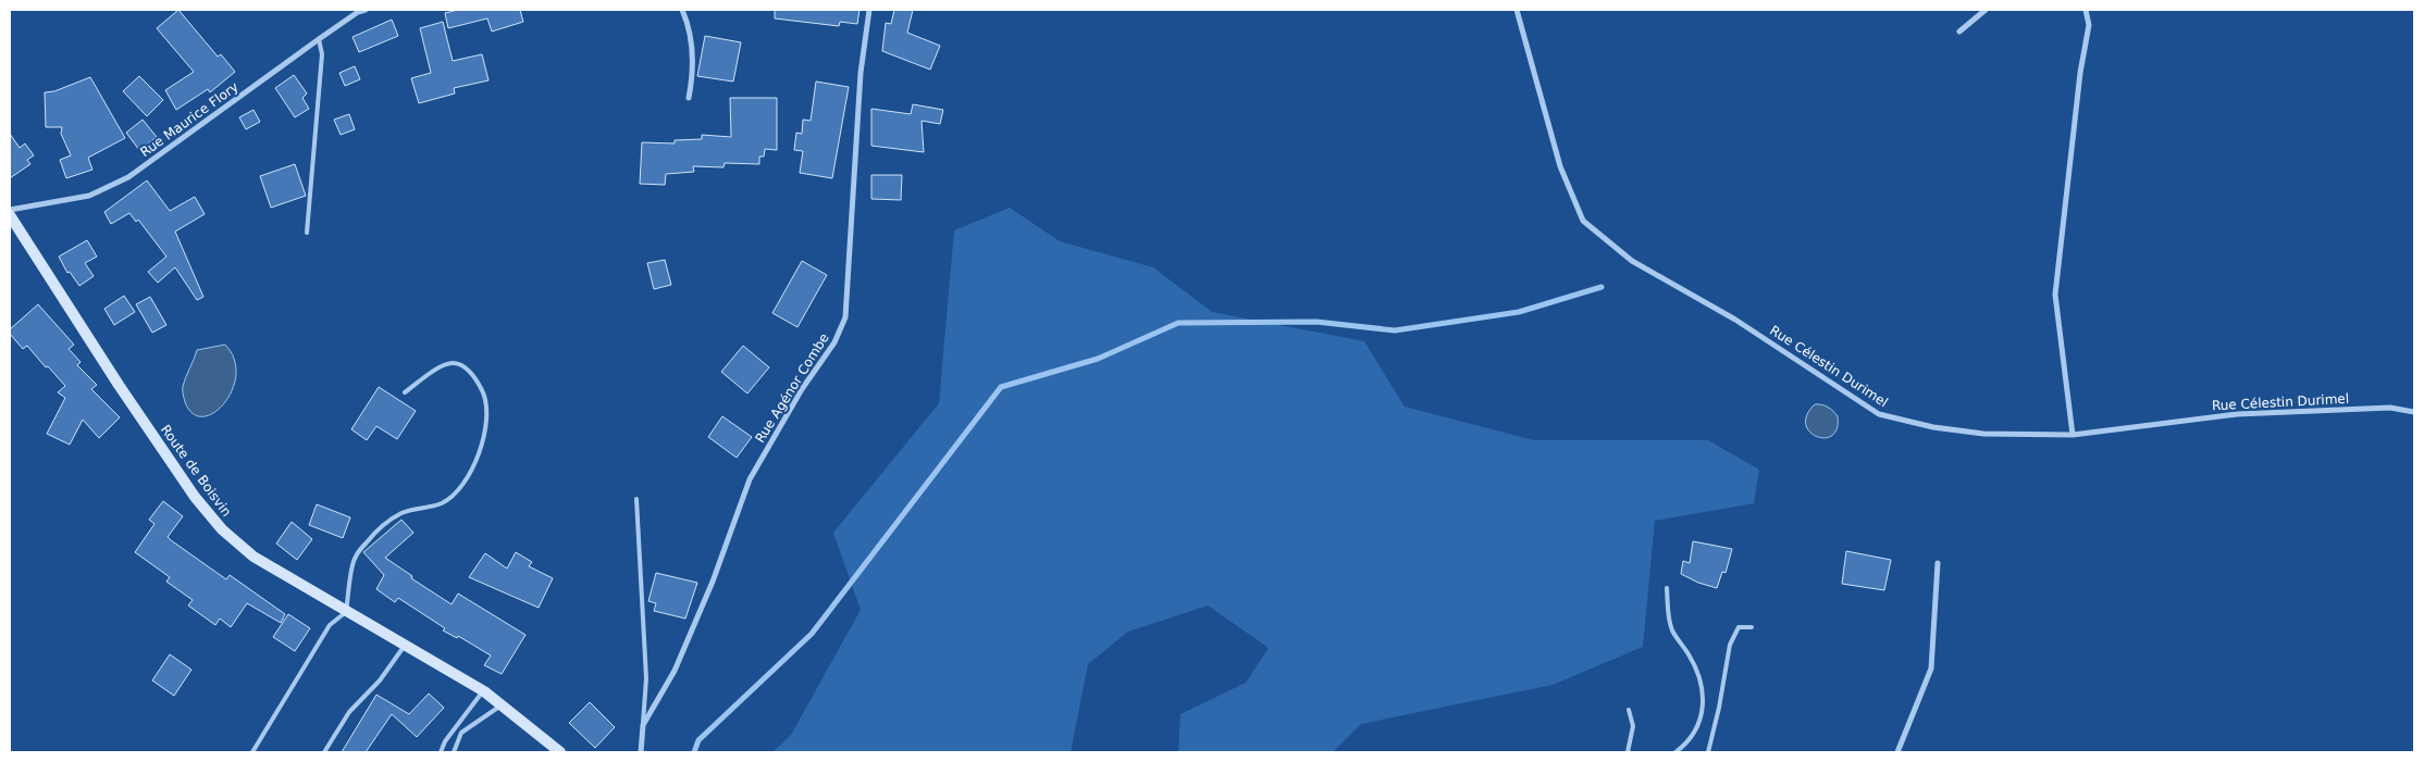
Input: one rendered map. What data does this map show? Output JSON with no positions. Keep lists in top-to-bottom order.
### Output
{
  "streets": {
    "main road": ["Route de Boisvin"],
    "street": ["Rue Maurice Flory", "Rue Célestin Durimel", "Rue Agénor Combe"]
  }
}
